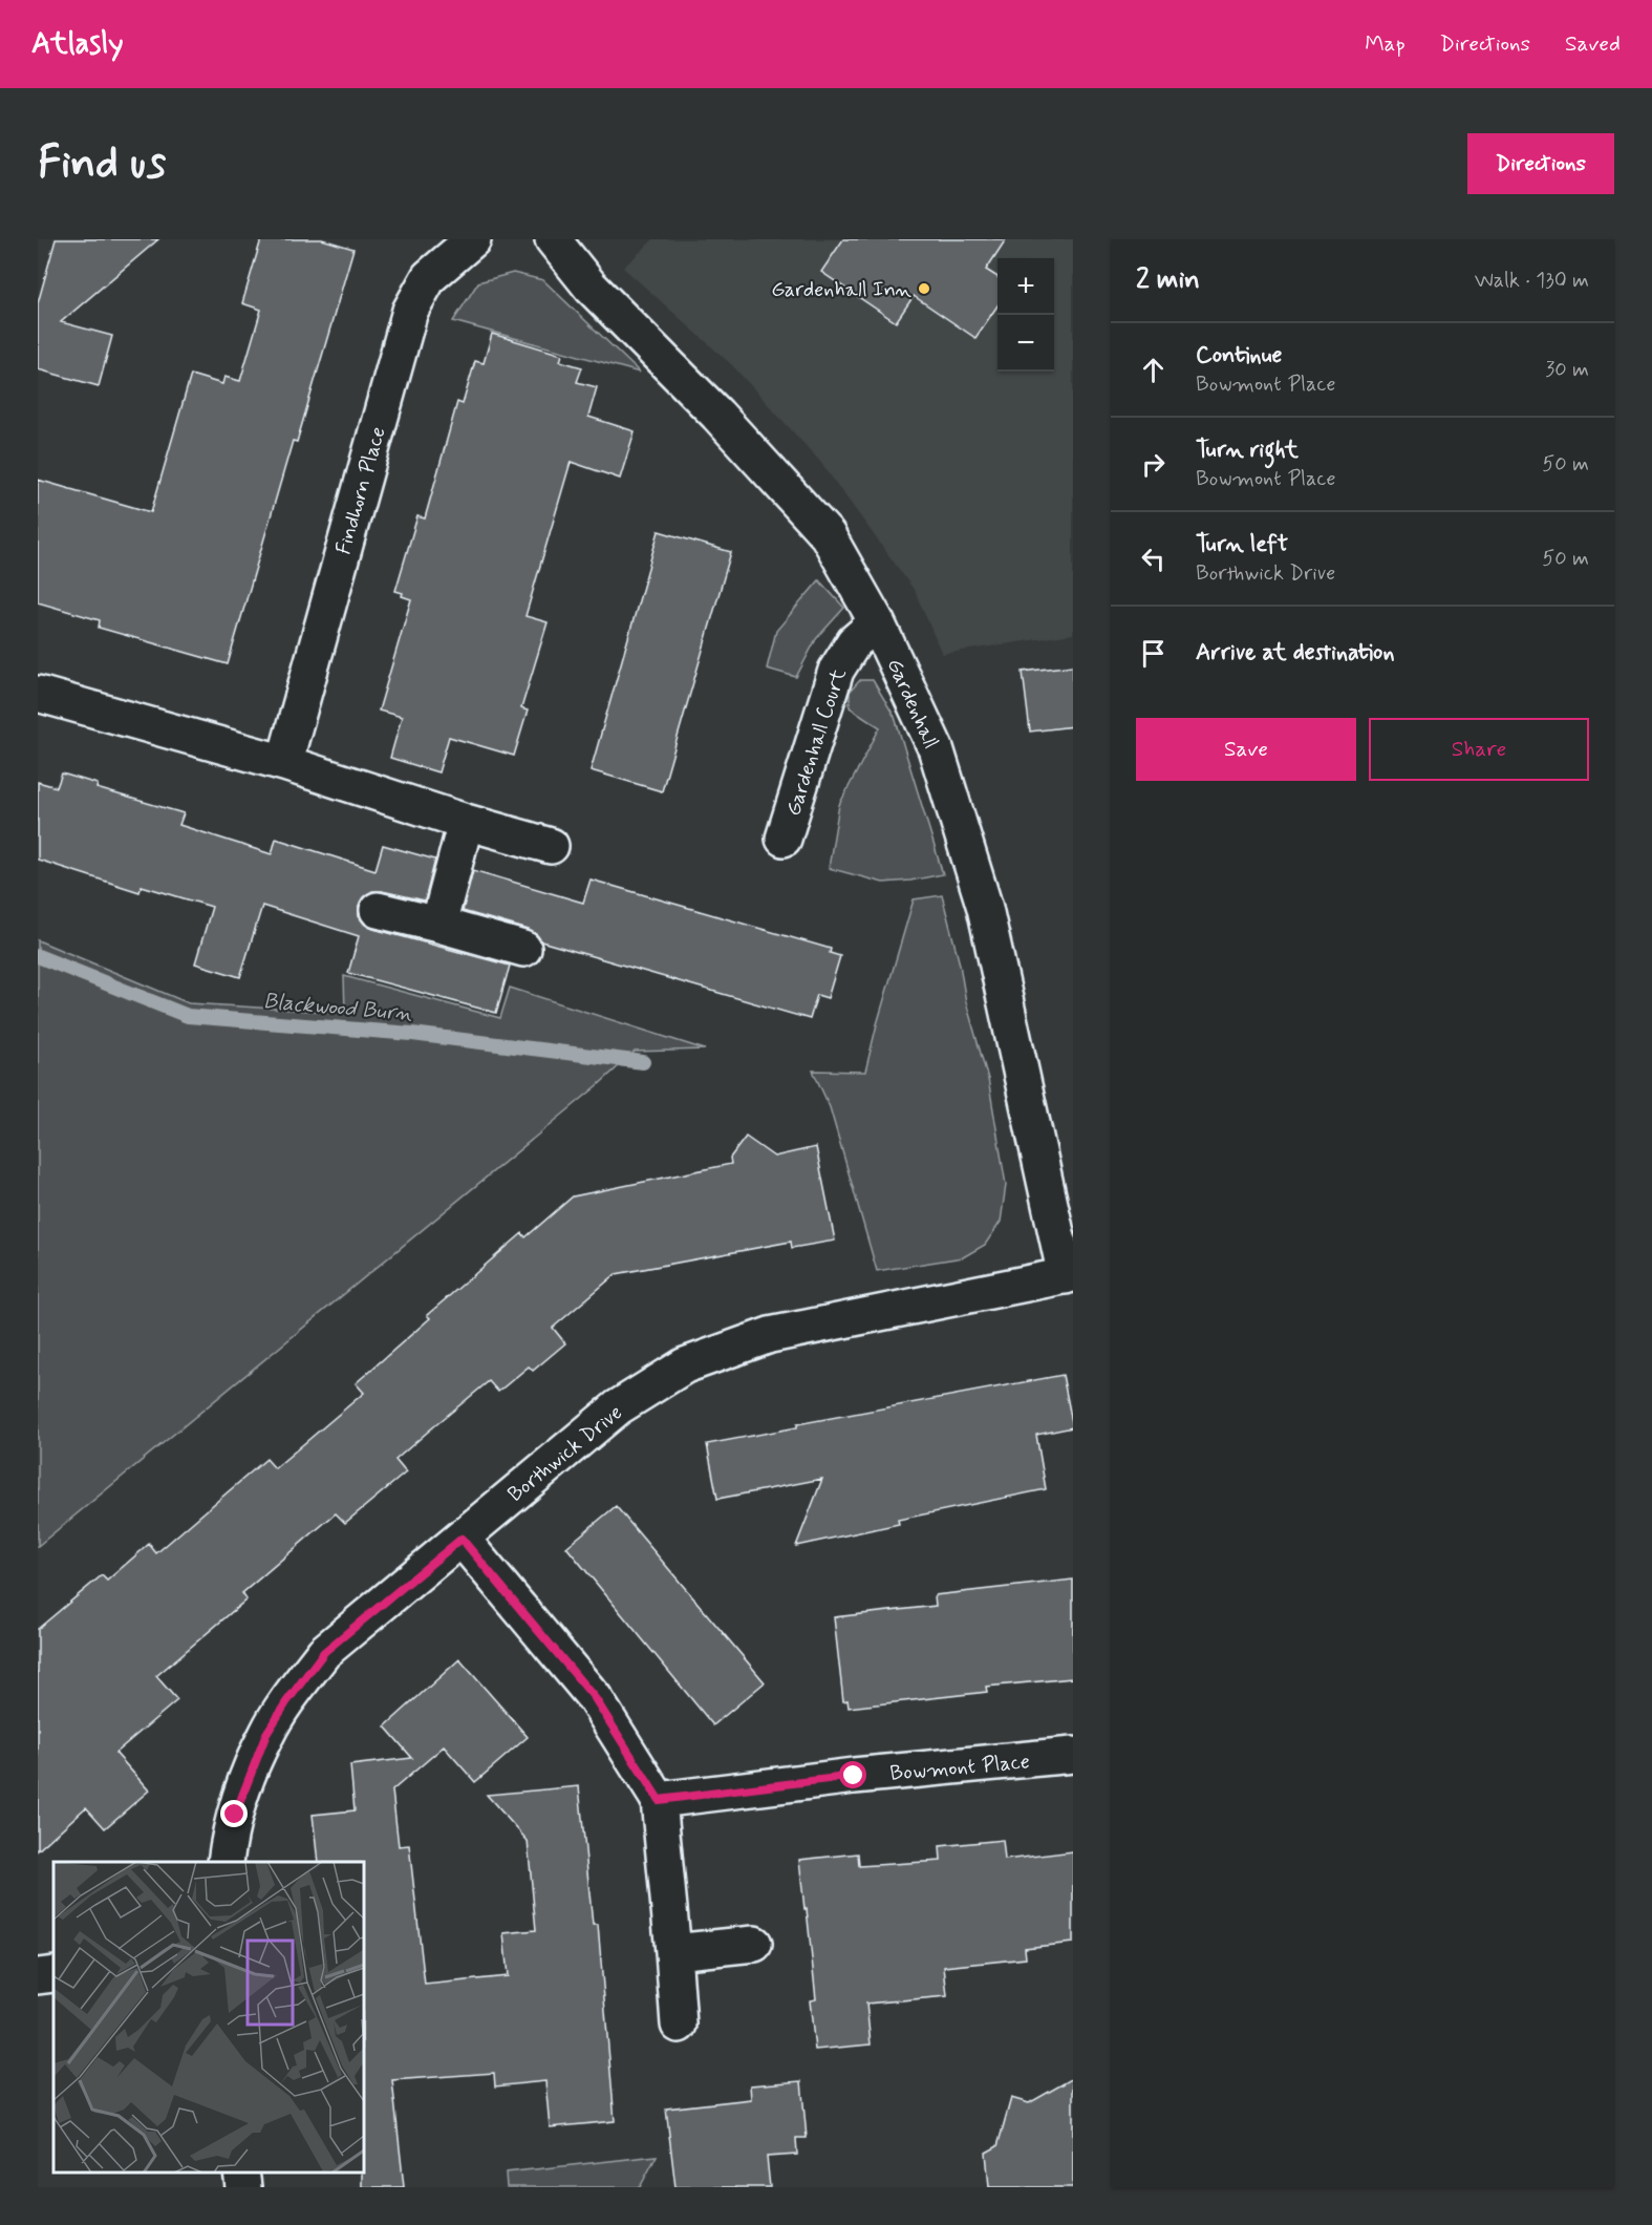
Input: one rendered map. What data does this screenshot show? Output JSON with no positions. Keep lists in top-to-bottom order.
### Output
{
  "streets": {
    "street": [
      "Findhorn Place",
      "Gardenhall",
      "Gardenhall Court",
      "Borthwick Drive",
      "Bowmont Place"
    ]
  },
  "crossings": [
    ["Gardenhall", "Gardenhall Court"],
    ["Gardenhall", "Borthwick Drive"]
  ],
  "water": ["Blackwood Burn"],
  "places": ["Gardenhall Inn"],
  "page": {
    "header": "Atlasly",
    "nav": ["Map", "Directions", "Saved"],
    "buttons": [
      "Directions",
      ["Save", "Share"]
    ],
    "title": "Find us",
    "heading": ["2 min", "Walk · 130 m"],
    "map_buttons": ["+", "−"],
    "list": [
      ["Continue", "Bowmont Place", "30 m"],
      ["Turn right", "Bowmont Place", "50 m"],
      ["Turn left", "Borthwick Drive", "50 m"],
      "Arrive at destination"
    ]
  }
}
